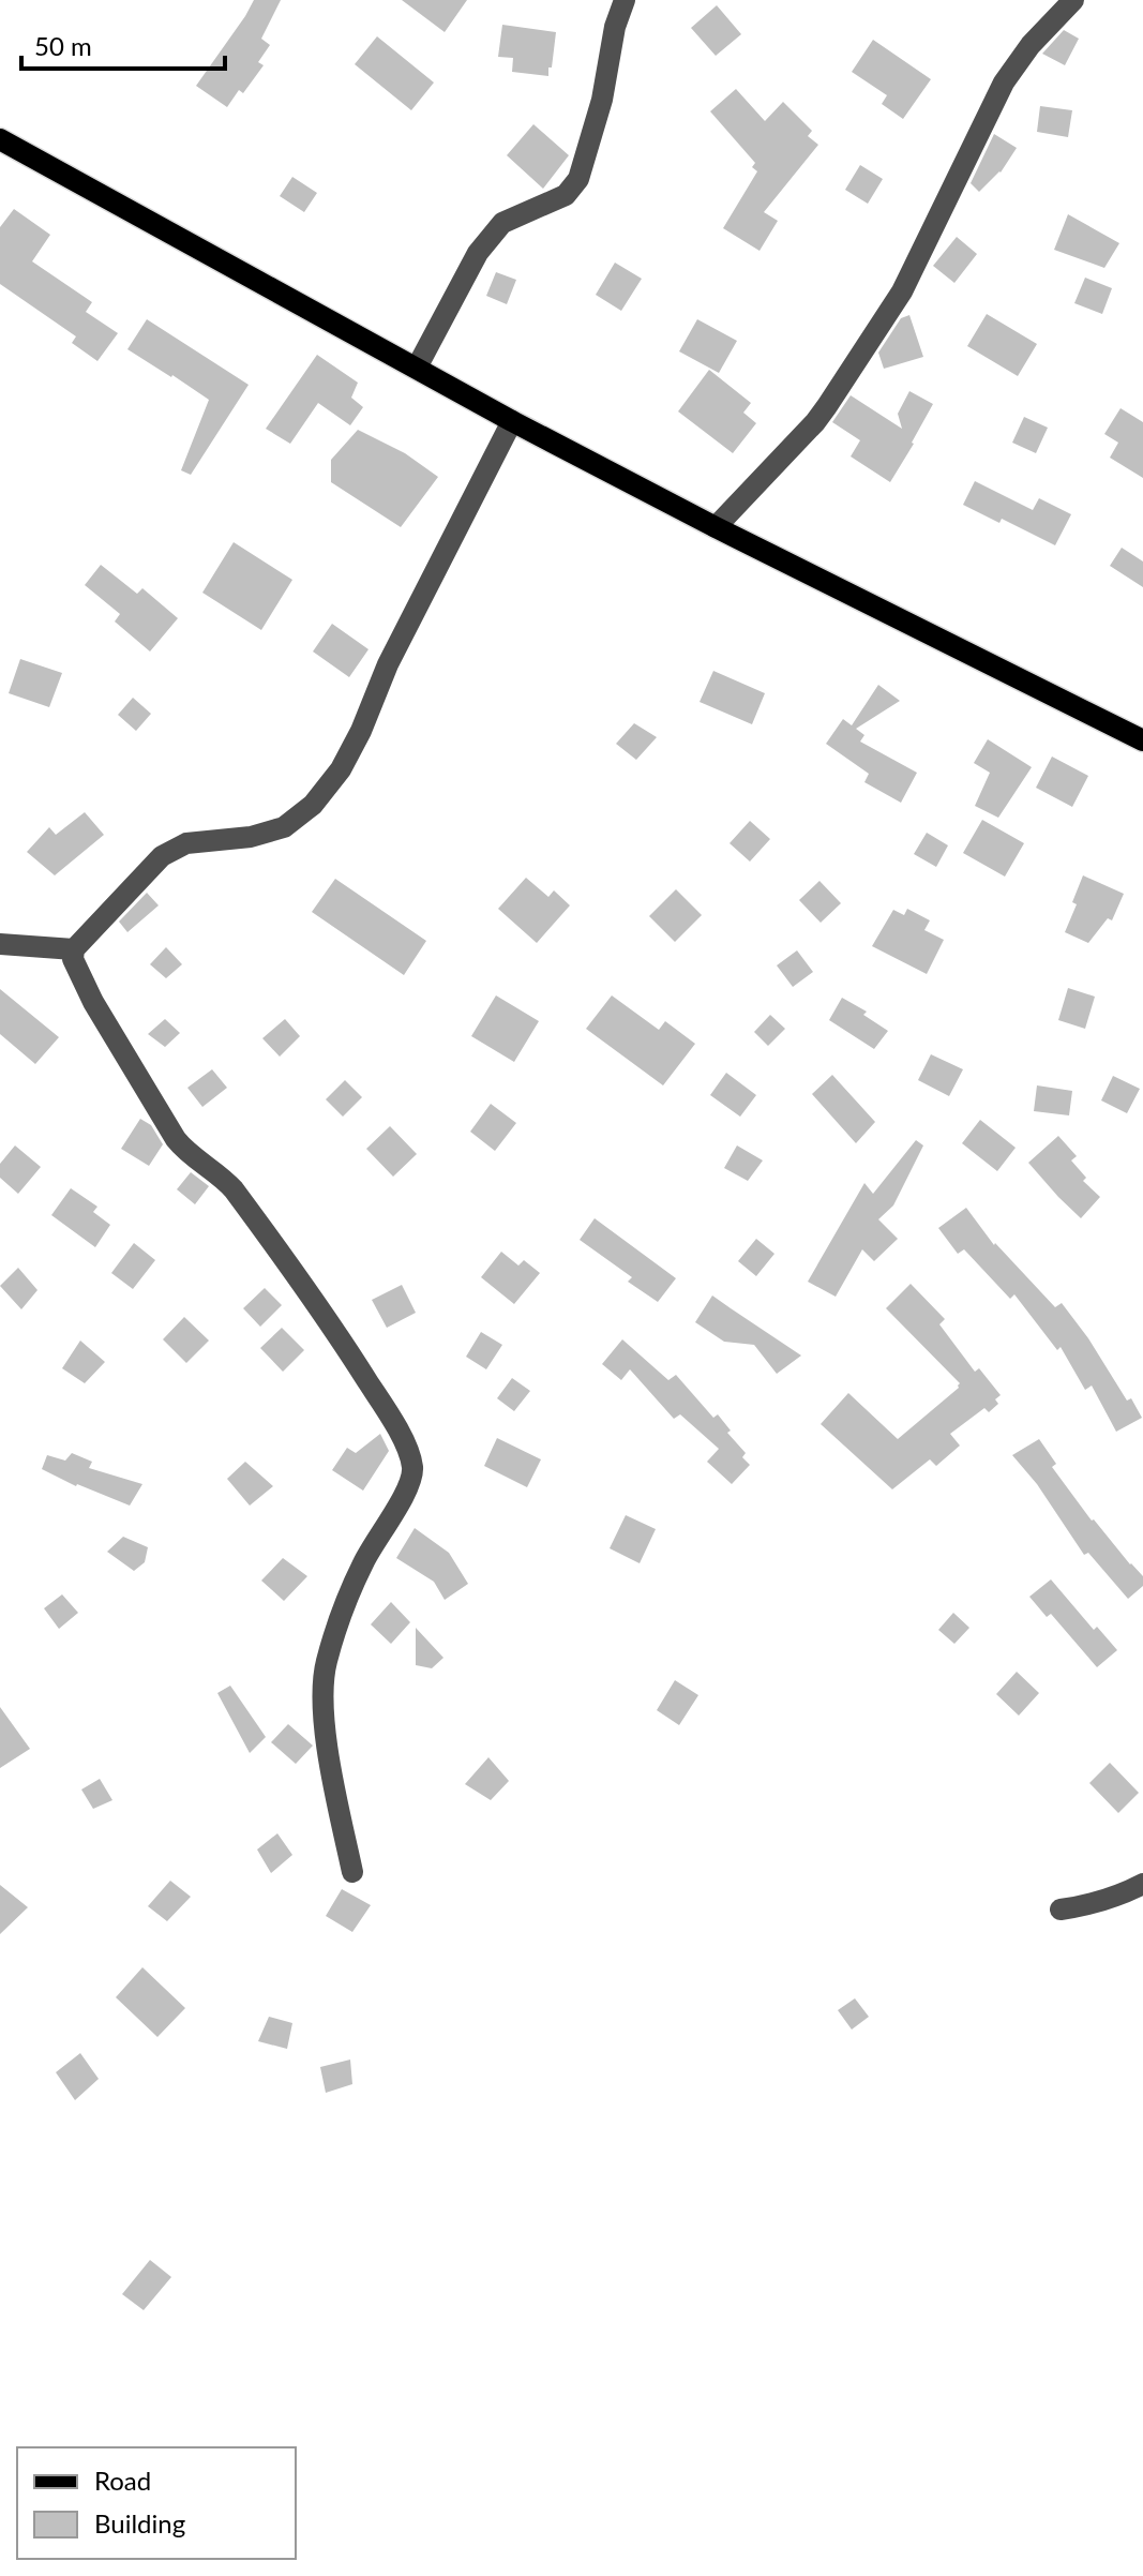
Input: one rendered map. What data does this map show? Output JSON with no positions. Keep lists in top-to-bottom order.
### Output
{
  "legend": ["Road", "Building"],
  "scale_bar": "50 m"
}
